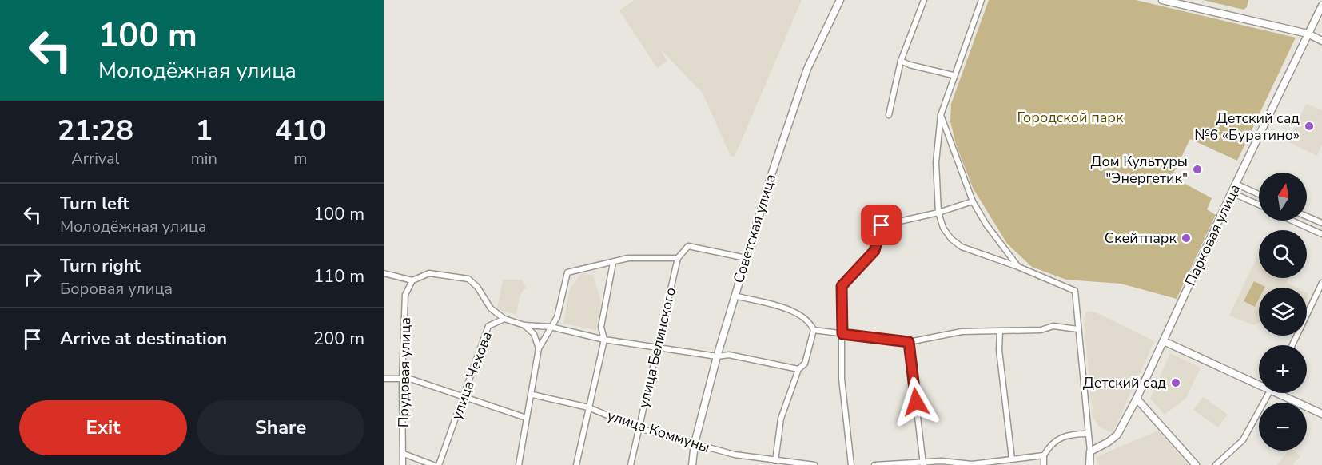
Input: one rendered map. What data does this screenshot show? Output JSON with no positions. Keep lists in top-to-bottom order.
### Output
{
  "streets": {
    "street": [
      "Советская улица",
      "Парковая улица",
      "улица Белинского",
      "Прудовая улица",
      "улица Чехова",
      "улица Коммуны"
    ]
  },
  "crossings": [
    ["Советская улица", "улица Коммуны"],
    ["улица Белинского", "улица Коммуны"],
    ["Прудовая улица", "улица Чехова"]
  ],
  "parks": ["Городской парк"],
  "places": [
    "Детский сад №6 «Буратино»",
    "Дом Культуры \"Энергетик\"",
    "Скейтпарк",
    "Детский сад"
  ],
  "north": "top",
  "page": {
    "turn": ["100 m", "Молодёжная улица"],
    "eta": [
      "21:28",
      "Arrival",
      "1",
      "min",
      "410",
      "m"
    ],
    "map_buttons": ["+", "−"],
    "list": [
      {
        "name": "Turn left",
        "note": "Молодёжная улица",
        "value": "100 m"
      },
      {
        "name": "Turn right",
        "note": "Боровая улица",
        "value": "110 m"
      },
      {
        "name": "Arrive at destination",
        "value": "200 m"
      }
    ],
    "buttons": ["Exit", "Share"]
  }
}
